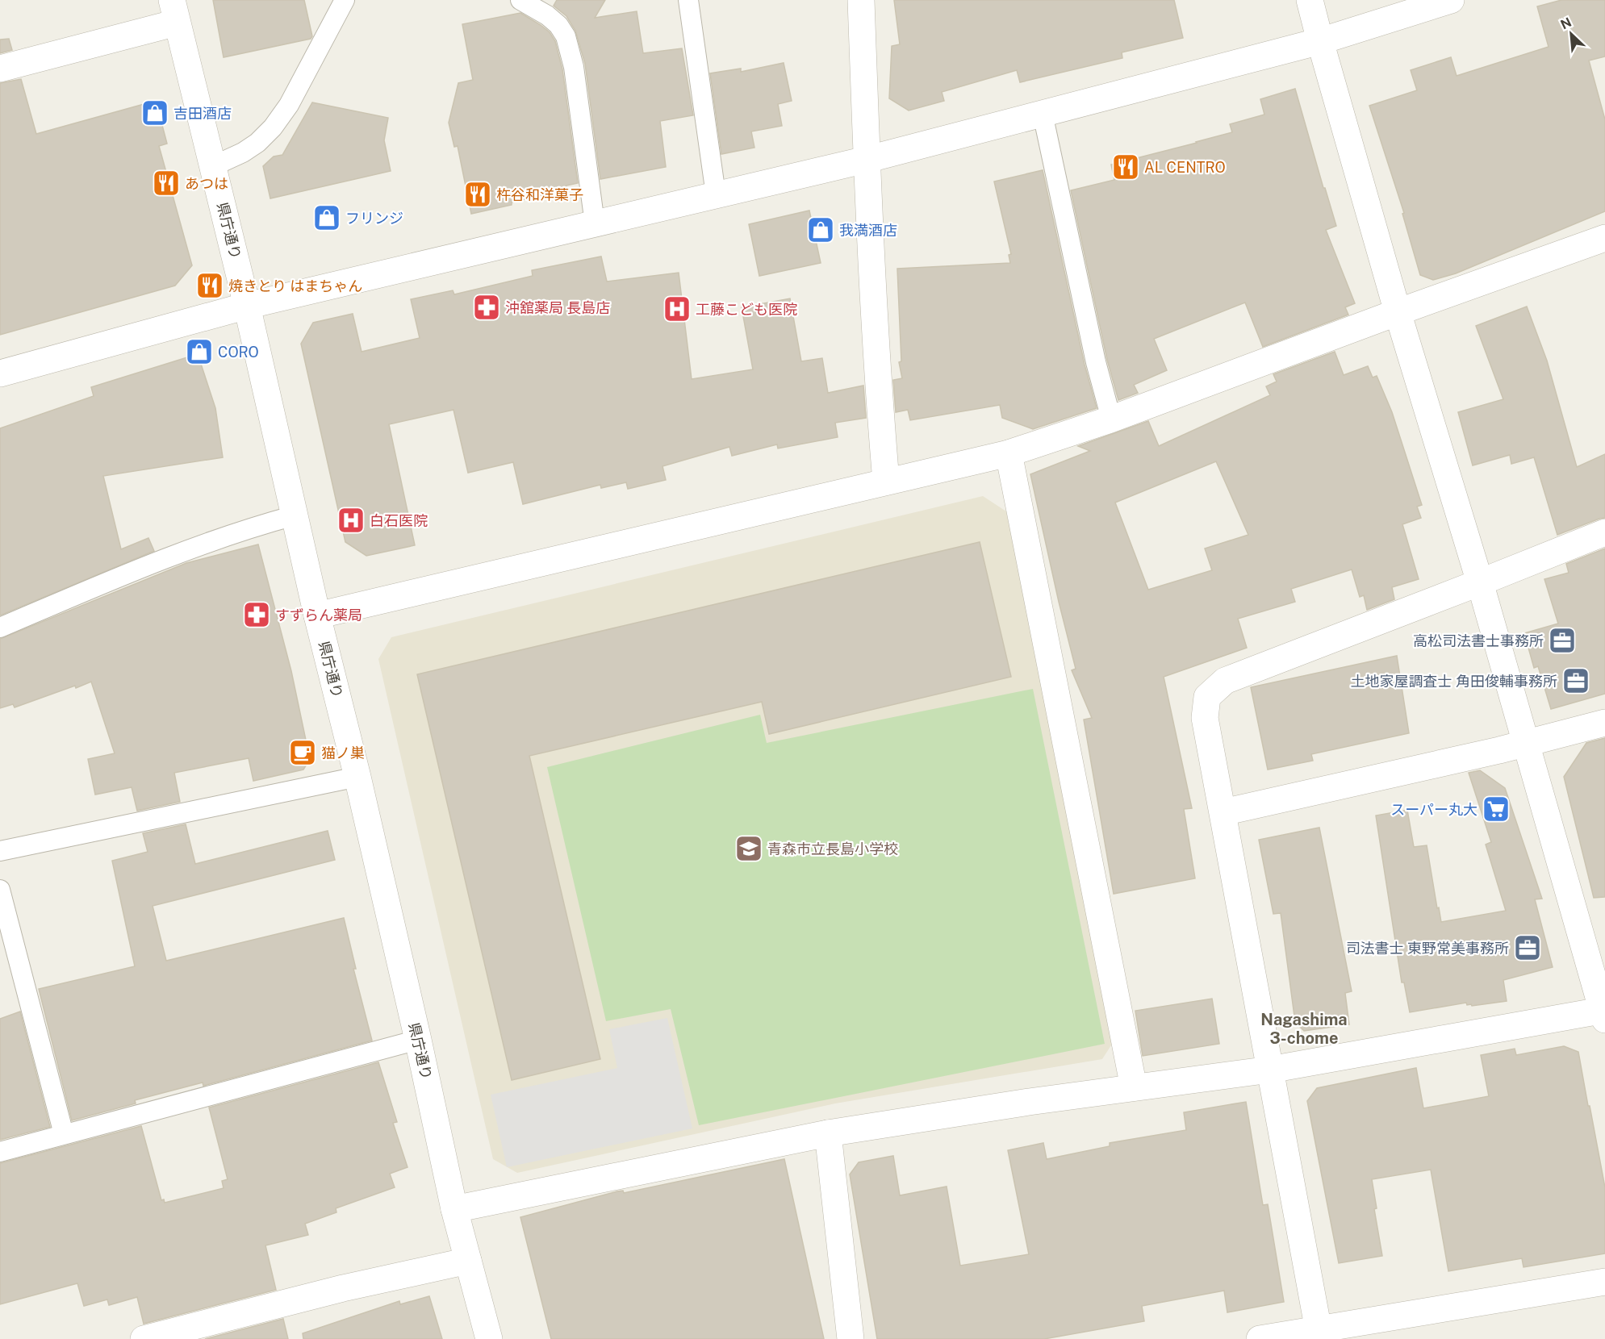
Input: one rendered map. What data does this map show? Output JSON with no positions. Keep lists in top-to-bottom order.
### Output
{
  "streets": {
    "street": ["県庁通り"]
  },
  "districts": ["Nagashima 3-chome"],
  "places": {
    "shop": [
      "吉田酒店",
      "フリンジ",
      "我満酒店",
      "CORO"
    ],
    "restaurant": [
      "AL CENTRO",
      "あつは",
      "杵谷和洋菓子",
      "焼きとり はまちゃん"
    ],
    "pharmacy": ["沖舘薬局 長島店", "すずらん薬局"],
    "hospital": ["工藤こども医院", "白石医院"],
    "office": ["高松司法書士事務所", "土地家屋調査士 角田俊輔事務所", "司法書士 東野常美事務所"],
    "cafe": ["猫ノ巣"],
    "supermarket": ["スーパー丸大"],
    "school or university": ["青森市立長島小学校"]
  },
  "north": "top left"
}
